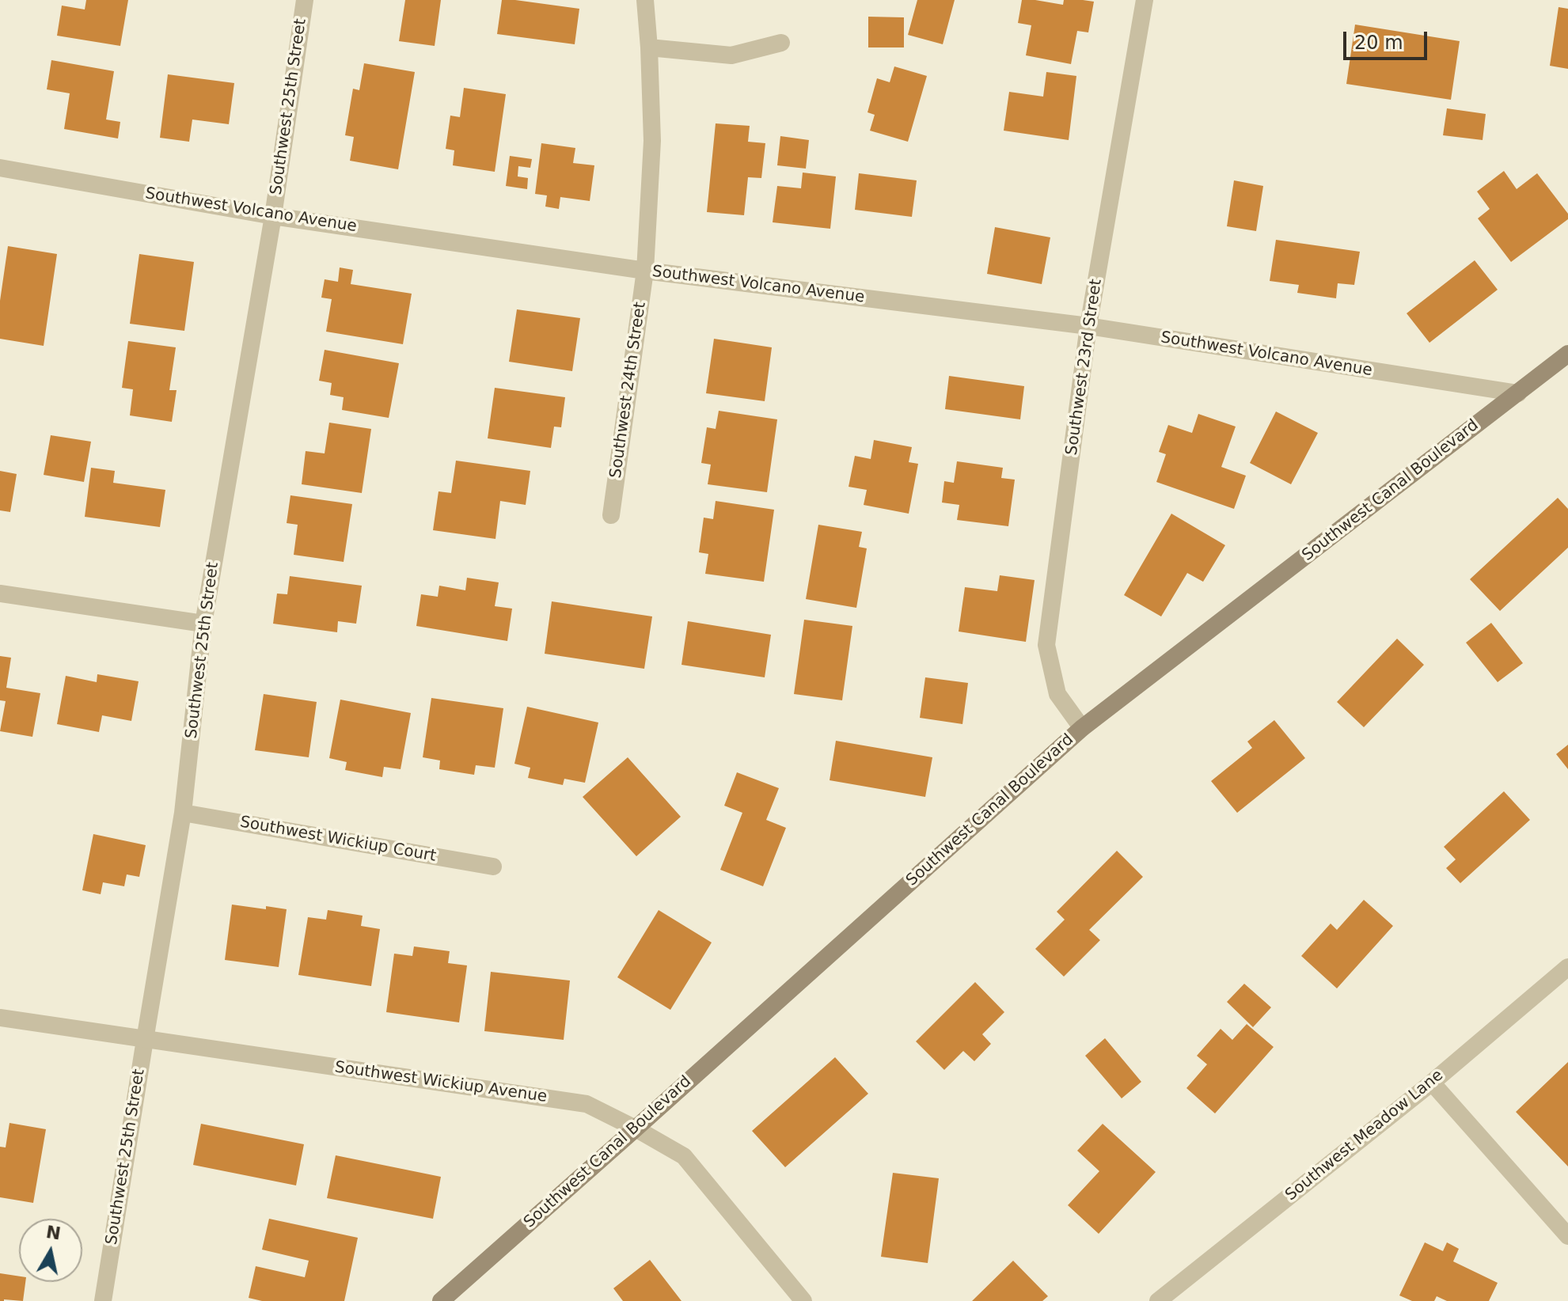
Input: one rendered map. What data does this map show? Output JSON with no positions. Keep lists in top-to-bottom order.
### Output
{
  "streets": {
    "main road": ["Southwest Canal Boulevard"],
    "street": [
      "Southwest 25th Street",
      "Southwest Volcano Avenue",
      "Southwest 23rd Street",
      "Southwest 24th Street",
      "Southwest Wickiup Court",
      "Southwest Wickiup Avenue",
      "Southwest Meadow Lane"
    ]
  },
  "crossings": [
    ["Southwest 25th Street", "Southwest Volcano Avenue"],
    ["Southwest 25th Street", "Southwest Wickiup Court"],
    ["Southwest 25th Street", "Southwest Wickiup Avenue"],
    ["Southwest Volcano Avenue", "Southwest 23rd Street"],
    ["Southwest Volcano Avenue", "Southwest 24th Street"],
    ["Southwest Volcano Avenue", "Southwest Canal Boulevard"],
    ["Southwest 23rd Street", "Southwest Canal Boulevard"],
    ["Southwest Canal Boulevard", "Southwest Wickiup Avenue"]
  ],
  "scale_bar": "20 m",
  "north": "top"
}
